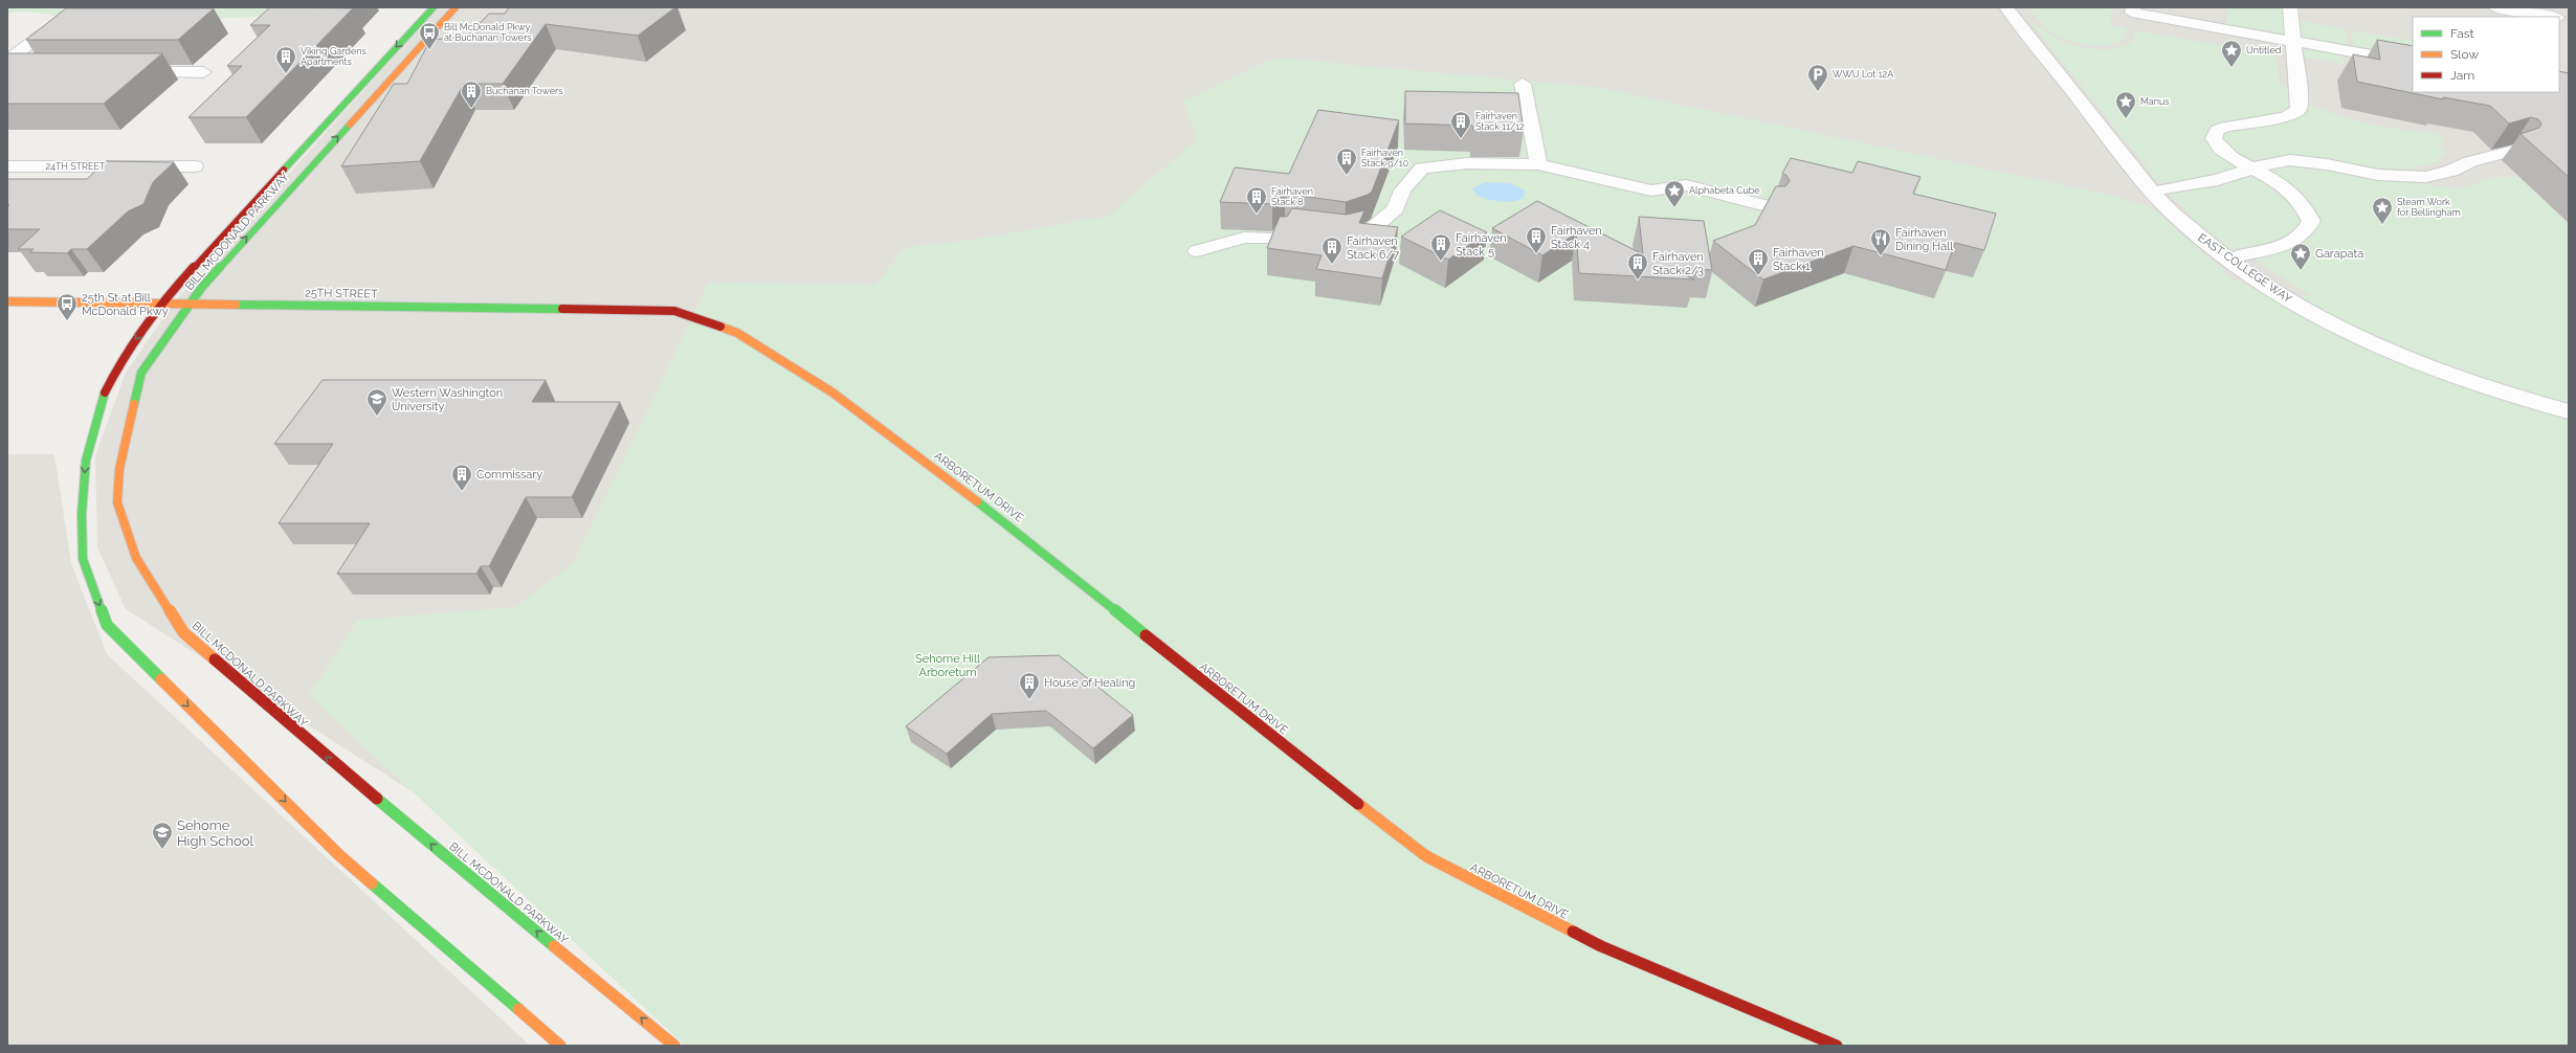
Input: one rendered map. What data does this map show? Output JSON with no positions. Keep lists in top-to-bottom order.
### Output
{
  "streets": {
    "main road": ["BILL MCDONALD PARKWAY", "25TH STREET", "ARBORETUM DRIVE"],
    "street": ["24TH STREET", "EAST COLLEGE WAY"]
  },
  "crossings": [
    ["BILL MCDONALD PARKWAY", "25TH STREET"],
    ["25TH STREET", "ARBORETUM DRIVE"]
  ],
  "parks": ["Sehome Hill Arboretum"],
  "places": {
    "bus stop": ["Bill McDonald Pkwy at Buchanan Towers", "25th St at Bill McDonald Pkwy"],
    "place": [
      "Untitled",
      "Manus",
      "Alphabeta Cube",
      "Steam Work for Bellingham",
      "Garapata"
    ],
    "building": [
      "Viking Gardens Apartments",
      "Buchanan Towers",
      "Fairhaven Stack 11/12",
      "Fairhaven Stack 9/10",
      "Fairhaven Stack 8",
      "Fairhaven Stack 4",
      "Fairhaven Stack 5",
      "Fairhaven Stack 6/7",
      "Fairhaven Stack 1",
      "Fairhaven Stack 2/3",
      "Commissary",
      "House of Healing"
    ],
    "parking": ["WWU Lot 12A"],
    "restaurant": ["Fairhaven Dining Hall"],
    "school or university": ["Western Washington University", "Sehome High School"]
  },
  "legend": ["Fast", "Slow", "Jam"]
}
